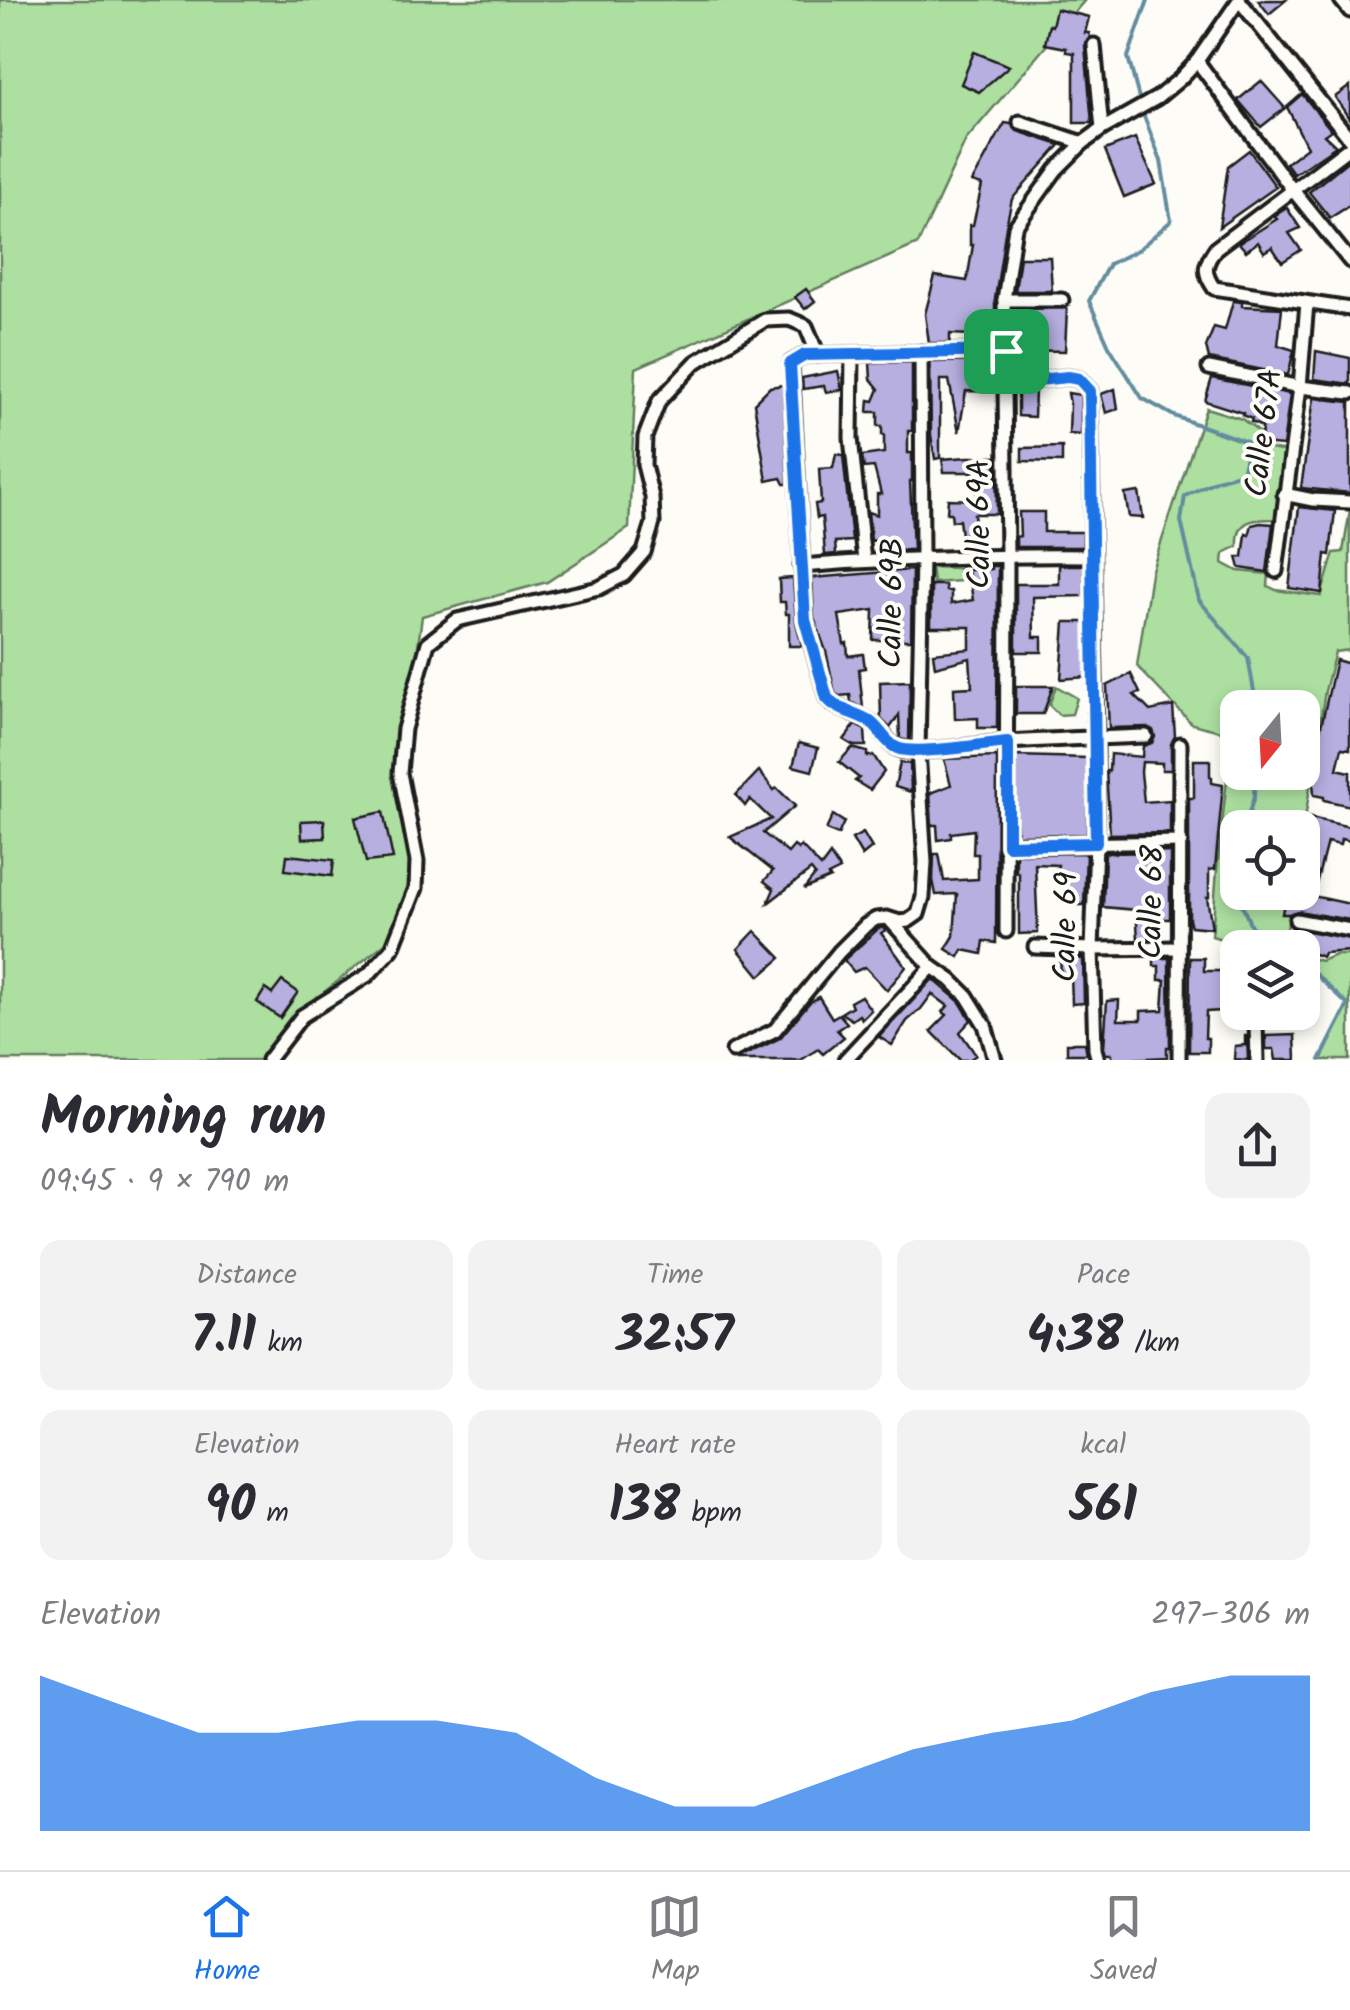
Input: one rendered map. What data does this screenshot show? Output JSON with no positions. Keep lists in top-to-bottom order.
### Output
{
  "streets": {
    "street": [
      "Calle 67A",
      "Calle 69A",
      "Calle 69B",
      "Calle 68",
      "Calle 69"
    ]
  },
  "crossings": [
    ["Calle 69A", "Calle 69"]
  ],
  "north": "bottom",
  "page": {
    "heading": ["Morning run", "09:45 · 9 × 790 m"],
    "stats": [
      ["Distance", "7.11 km"],
      ["Time", "32:57"],
      ["Pace", "4:38 /km"],
      ["Elevation", "90 m"],
      ["Heart rate", "138 bpm"],
      ["kcal", "561"]
    ],
    "chart": ["Elevation", "297–306 m"],
    "tabs": ["Home", "Map", "Saved"]
  }
}
